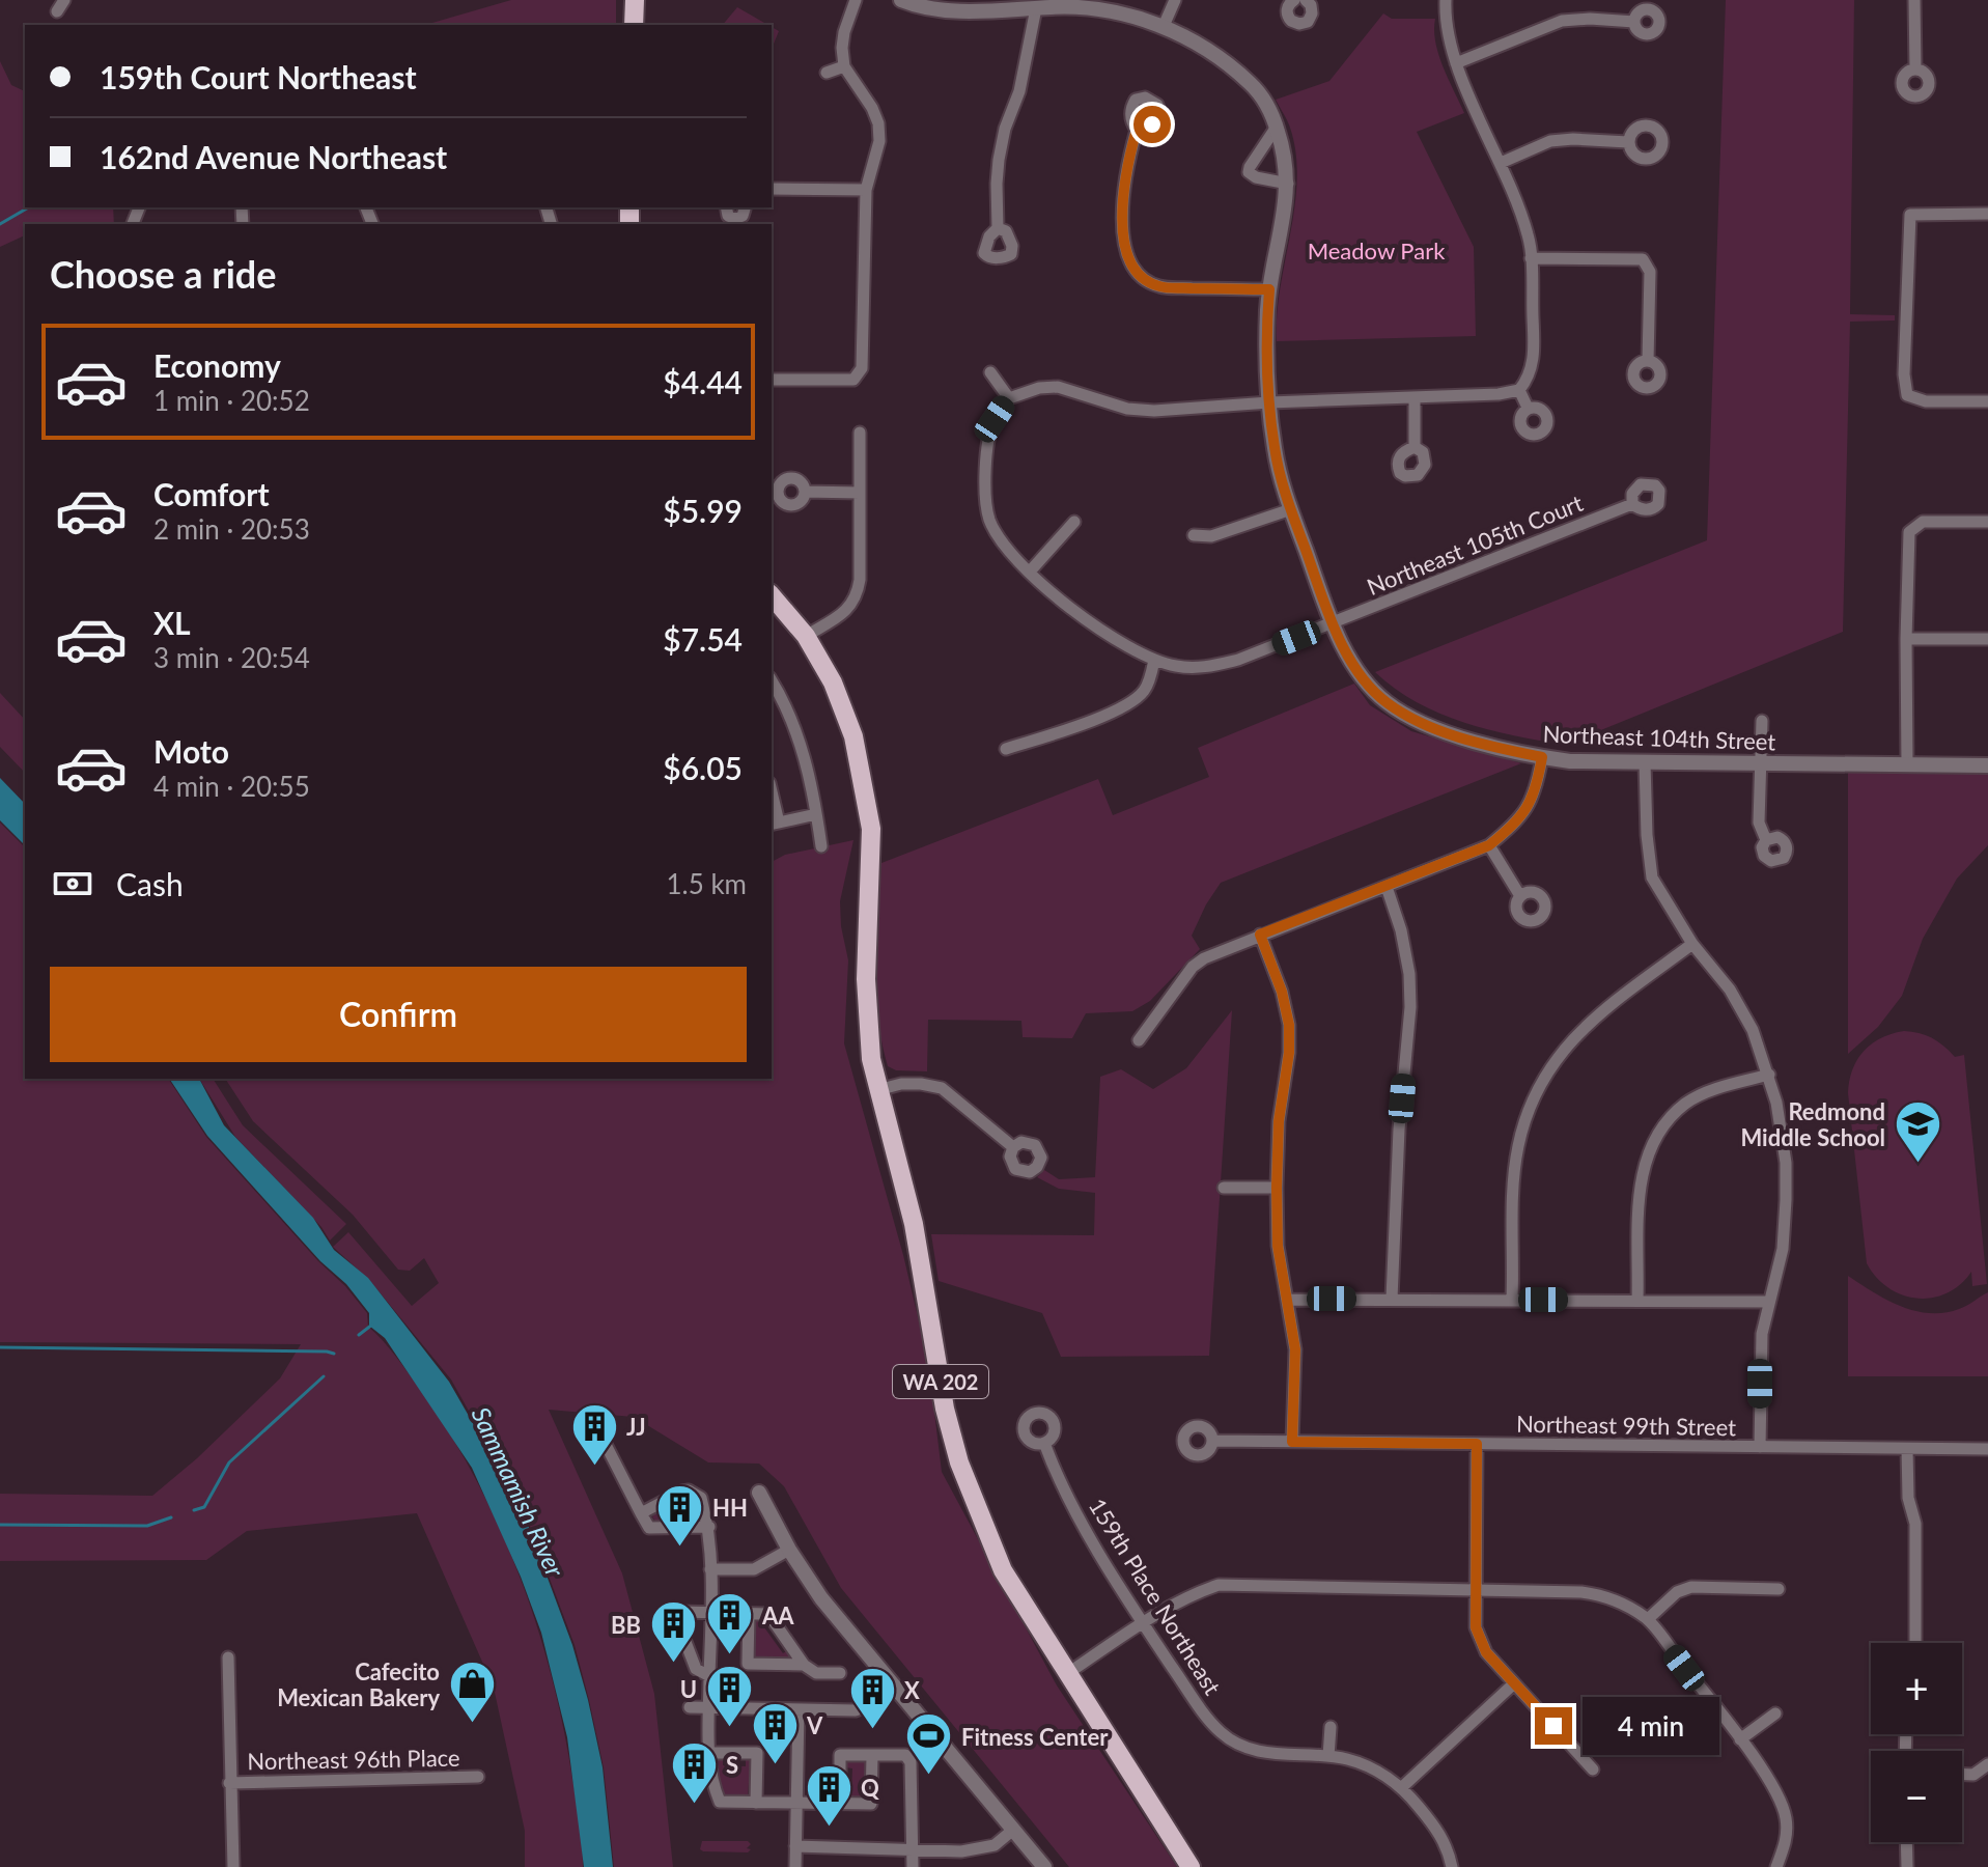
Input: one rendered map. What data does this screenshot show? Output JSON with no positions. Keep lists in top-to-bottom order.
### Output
{
  "streets": {
    "main road": ["WA 202"],
    "street": [
      "Northeast 105th Court",
      "Northeast 104th Street",
      "Northeast 99th Street",
      "159th Place Northeast",
      "Northeast 96th Place"
    ]
  },
  "crossings": [
    ["Northeast 105th Court", "Northeast 104th Street"]
  ],
  "water": ["Sammamish River"],
  "parks": ["Meadow Park"],
  "places": {
    "school or university": ["Redmond Middle School"],
    "building": [
      "JJ",
      "HH",
      "AA",
      "BB",
      "U",
      "X",
      "V",
      "S",
      "Q"
    ],
    "shop": ["Cafecito Mexican Bakery"],
    "sports": ["Fitness Center"]
  },
  "page": {
    "banner": ["159th Court Northeast", "162nd Avenue Northeast"],
    "heading": "Choose a ride",
    "list": [
      {
        "name": "Economy",
        "note": "1 min · 20:52",
        "value": "$4.44"
      },
      {
        "name": "Comfort",
        "note": "2 min · 20:53",
        "value": "$5.99"
      },
      {
        "name": "XL",
        "note": "3 min · 20:54",
        "value": "$7.54"
      },
      {
        "name": "Moto",
        "note": "4 min · 20:55",
        "value": "$6.05"
      }
    ],
    "pay": ["Cash", "1.5 km"],
    "buttons": "Confirm",
    "map_buttons": ["+", "−"],
    "bubble": "4 min"
  }
}
